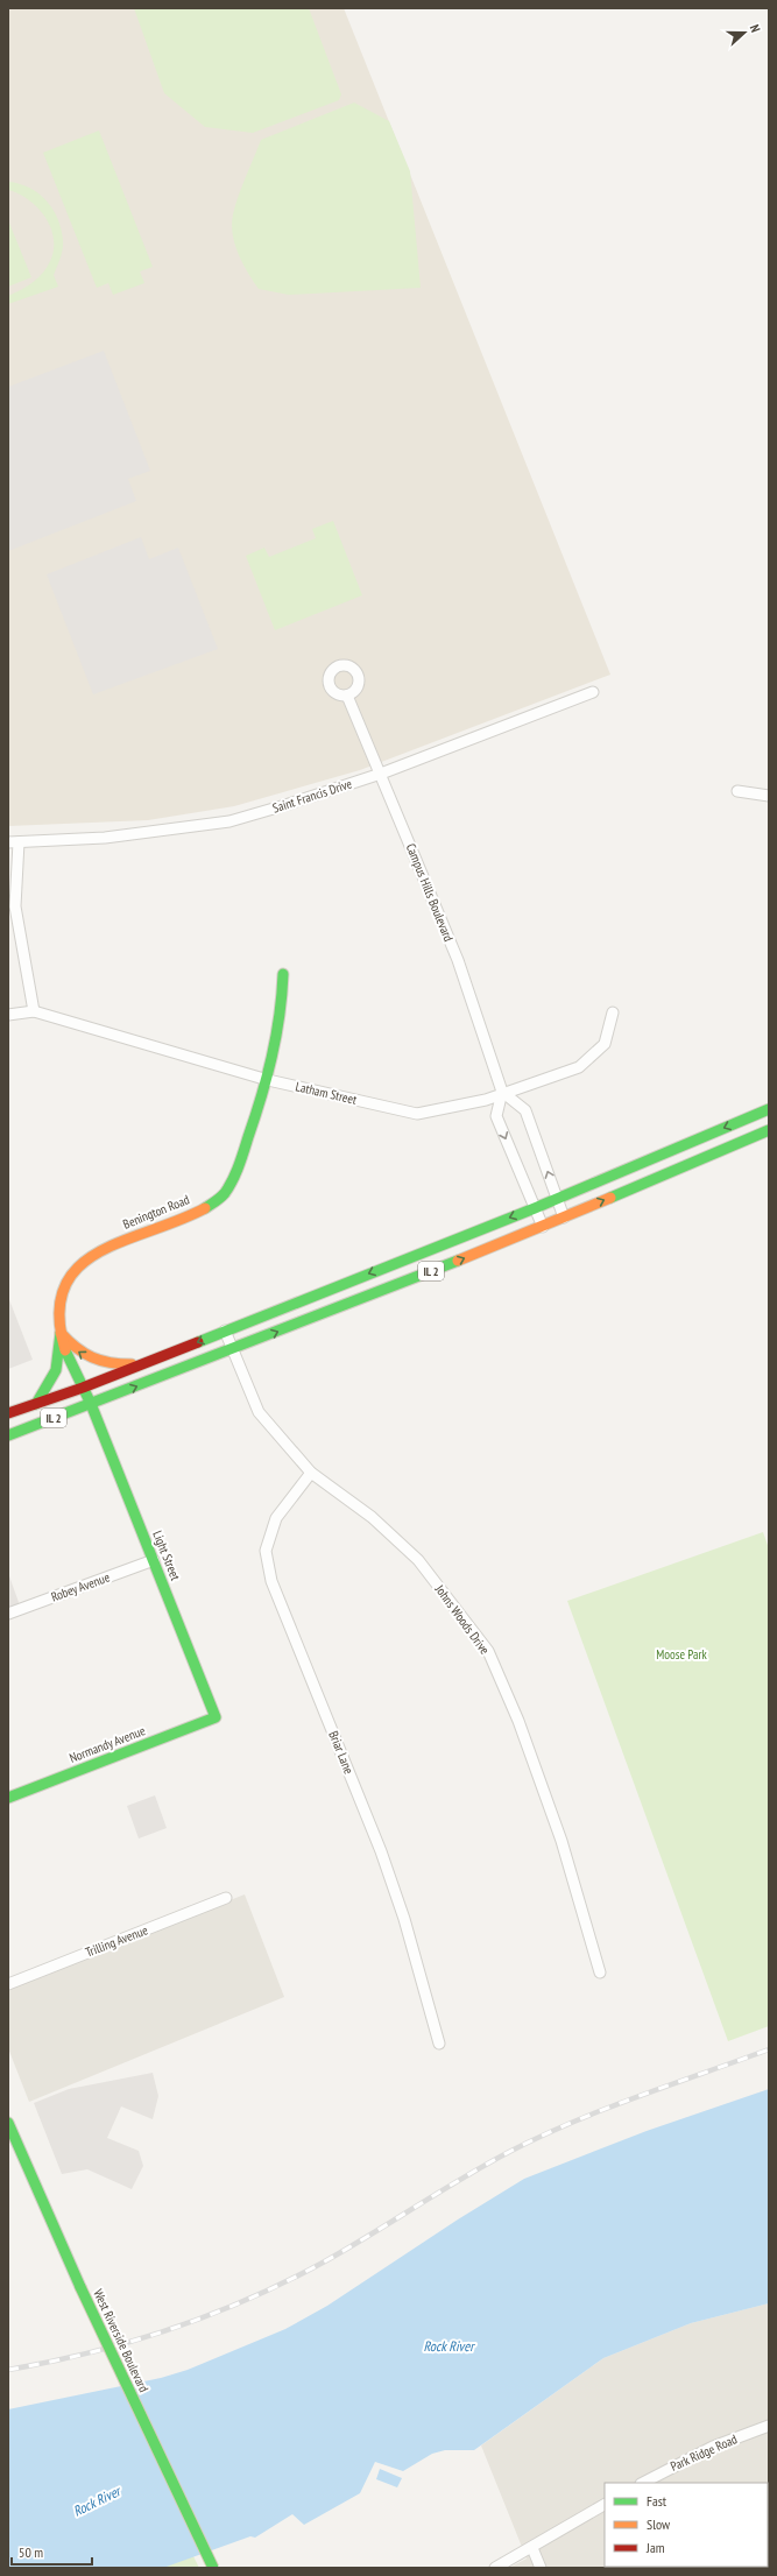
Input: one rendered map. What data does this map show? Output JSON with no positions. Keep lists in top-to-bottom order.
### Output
{
  "streets": {
    "main road": [
      "Benington Road",
      "IL 2",
      "Light Street",
      "Normandy Avenue",
      "West Riverside Boulevard"
    ],
    "street": [
      "Saint Francis Drive",
      "Campus Hills Boulevard",
      "Latham Street",
      "Robey Avenue",
      "Johns Woods Drive",
      "Briar Lane",
      "Trilling Avenue",
      "Park Ridge Road"
    ]
  },
  "crossings": [
    ["Saint Francis Drive", "Campus Hills Boulevard"],
    ["Campus Hills Boulevard", "Latham Street"],
    ["Latham Street", "Benington Road"],
    ["Benington Road", "IL 2"],
    ["Benington Road", "Light Street"],
    ["IL 2", "Light Street"],
    ["IL 2", "Johns Woods Drive"],
    ["Light Street", "Robey Avenue"],
    ["Light Street", "Normandy Avenue"],
    ["Johns Woods Drive", "Briar Lane"]
  ],
  "water": ["Rock River"],
  "parks": ["Moose Park"],
  "legend": ["Fast", "Slow", "Jam"],
  "scale_bar": "50 m",
  "north": "right"
}
